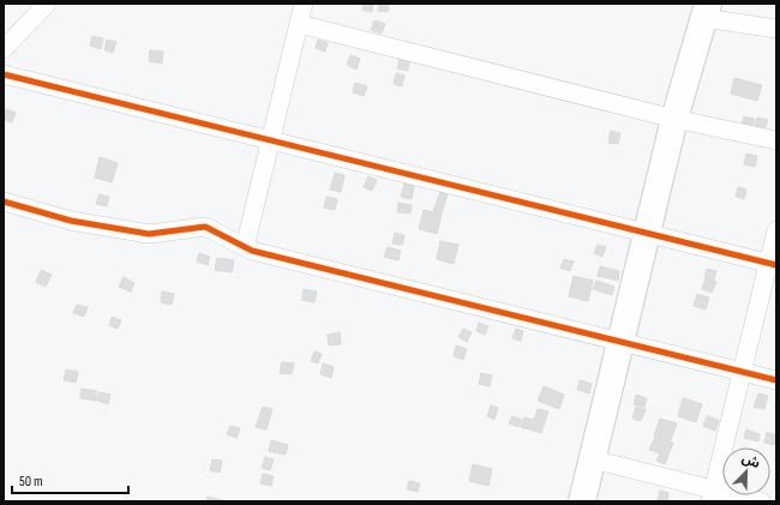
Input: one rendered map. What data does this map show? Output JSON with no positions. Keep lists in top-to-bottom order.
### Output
{
  "scale_bar": "50 m",
  "north": "top right"
}
